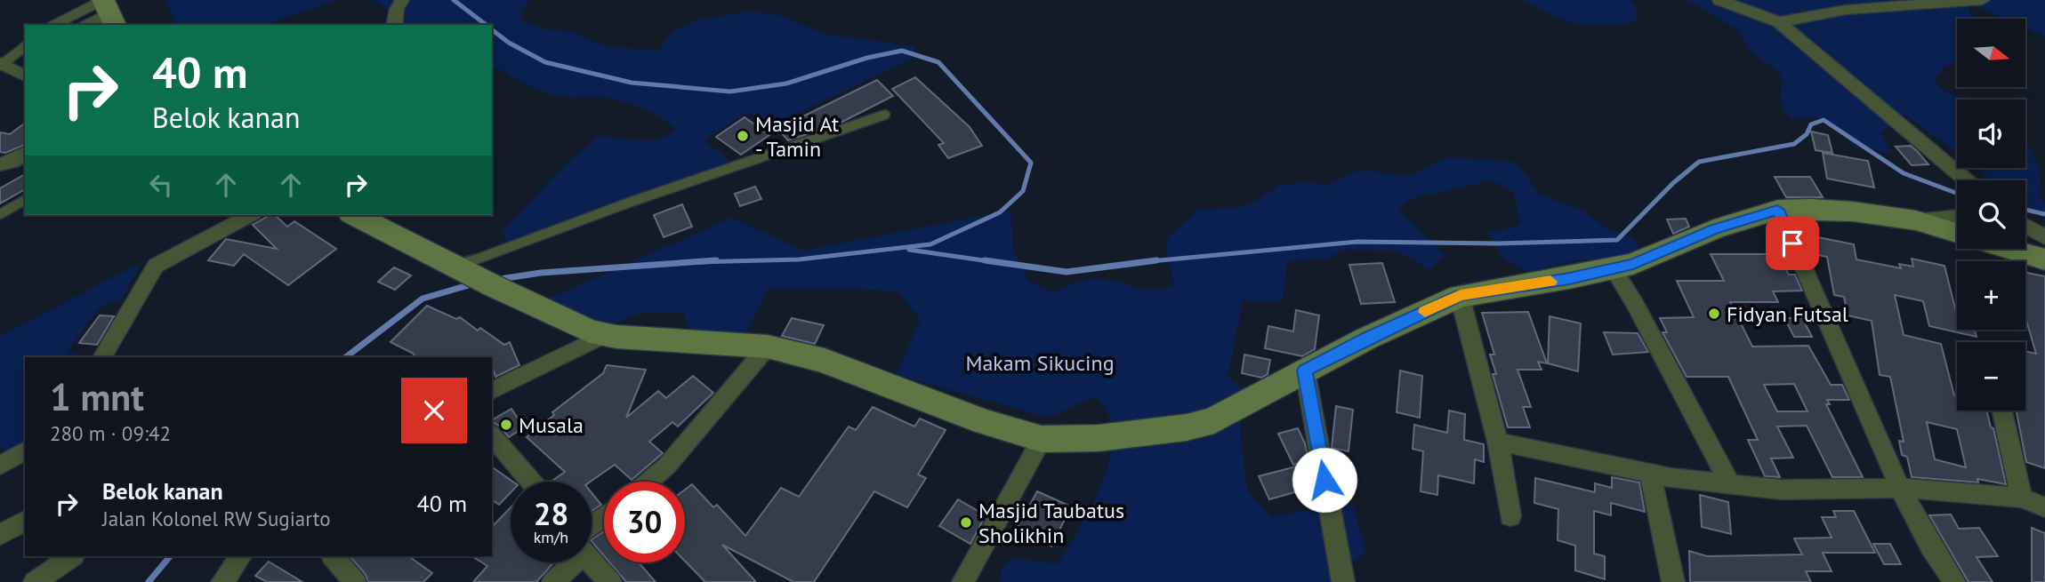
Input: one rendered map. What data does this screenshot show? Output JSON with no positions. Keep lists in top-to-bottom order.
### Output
{
  "parks": ["Makam Sikucing"],
  "places": [
    "Masjid At - Tamin",
    "Fidyan Futsal",
    "Musala",
    "Masjid Taubatus Sholikhin"
  ],
  "north": "right",
  "page": {
    "map_buttons": ["+", "−"],
    "turn": ["40 m", "Belok kanan"],
    "heading": ["1 mnt", "280 m · 09:42"],
    "list": [
      {
        "name": "Belok kanan",
        "note": "Jalan Kolonel RW Sugiarto",
        "value": "40 m"
      }
    ],
    "speed": "28 km/h",
    "limit": "30"
  }
}
